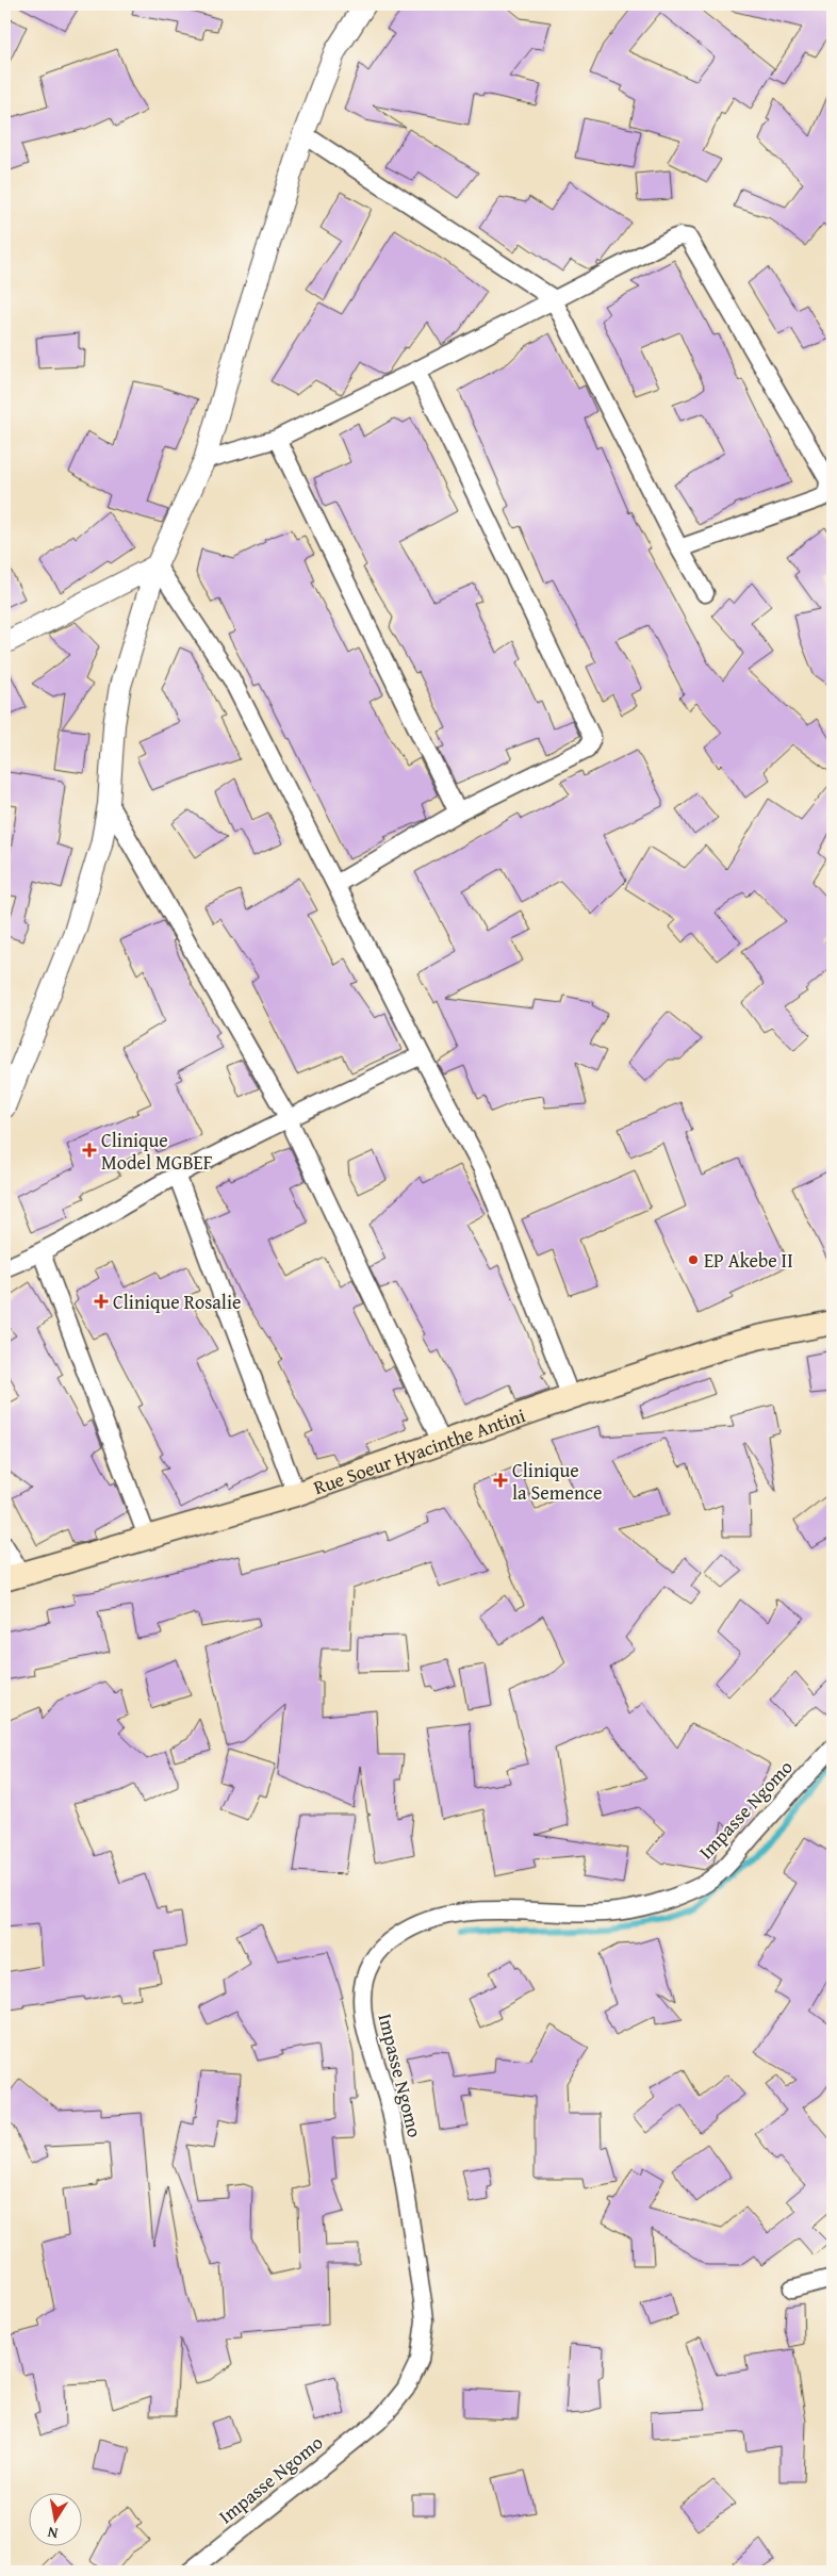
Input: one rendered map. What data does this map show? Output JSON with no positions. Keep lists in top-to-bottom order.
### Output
{
  "streets": {
    "main road": ["Rue Soeur Hyacinthe Antini"],
    "street": ["Impasse Ngomo"]
  },
  "places": {
    "health": ["Clinique Model MGBEF", "Clinique Rosalie", "Clinique la Semence"],
    "other": ["EP Akebe II"]
  },
  "north": "bottom"
}
